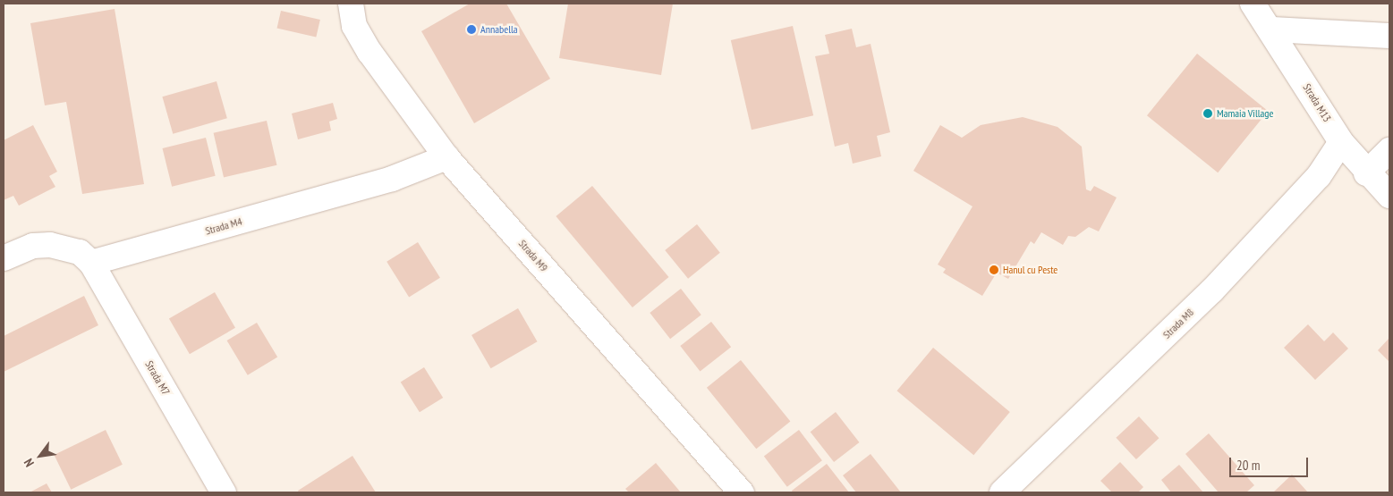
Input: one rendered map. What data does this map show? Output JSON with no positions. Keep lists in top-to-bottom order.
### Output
{
  "streets": {
    "street": [
      "Strada M13",
      "Strada M4",
      "Strada M9",
      "Strada M8",
      "Strada M7"
    ]
  },
  "crossings": [
    ["Strada M13", "Strada M8"],
    ["Strada M4", "Strada M9"],
    ["Strada M4", "Strada M7"]
  ],
  "places": ["Annabella", "Mamaia Village", "Hanul cu Peste"],
  "scale_bar": "20 m",
  "north": "bottom left"
}
